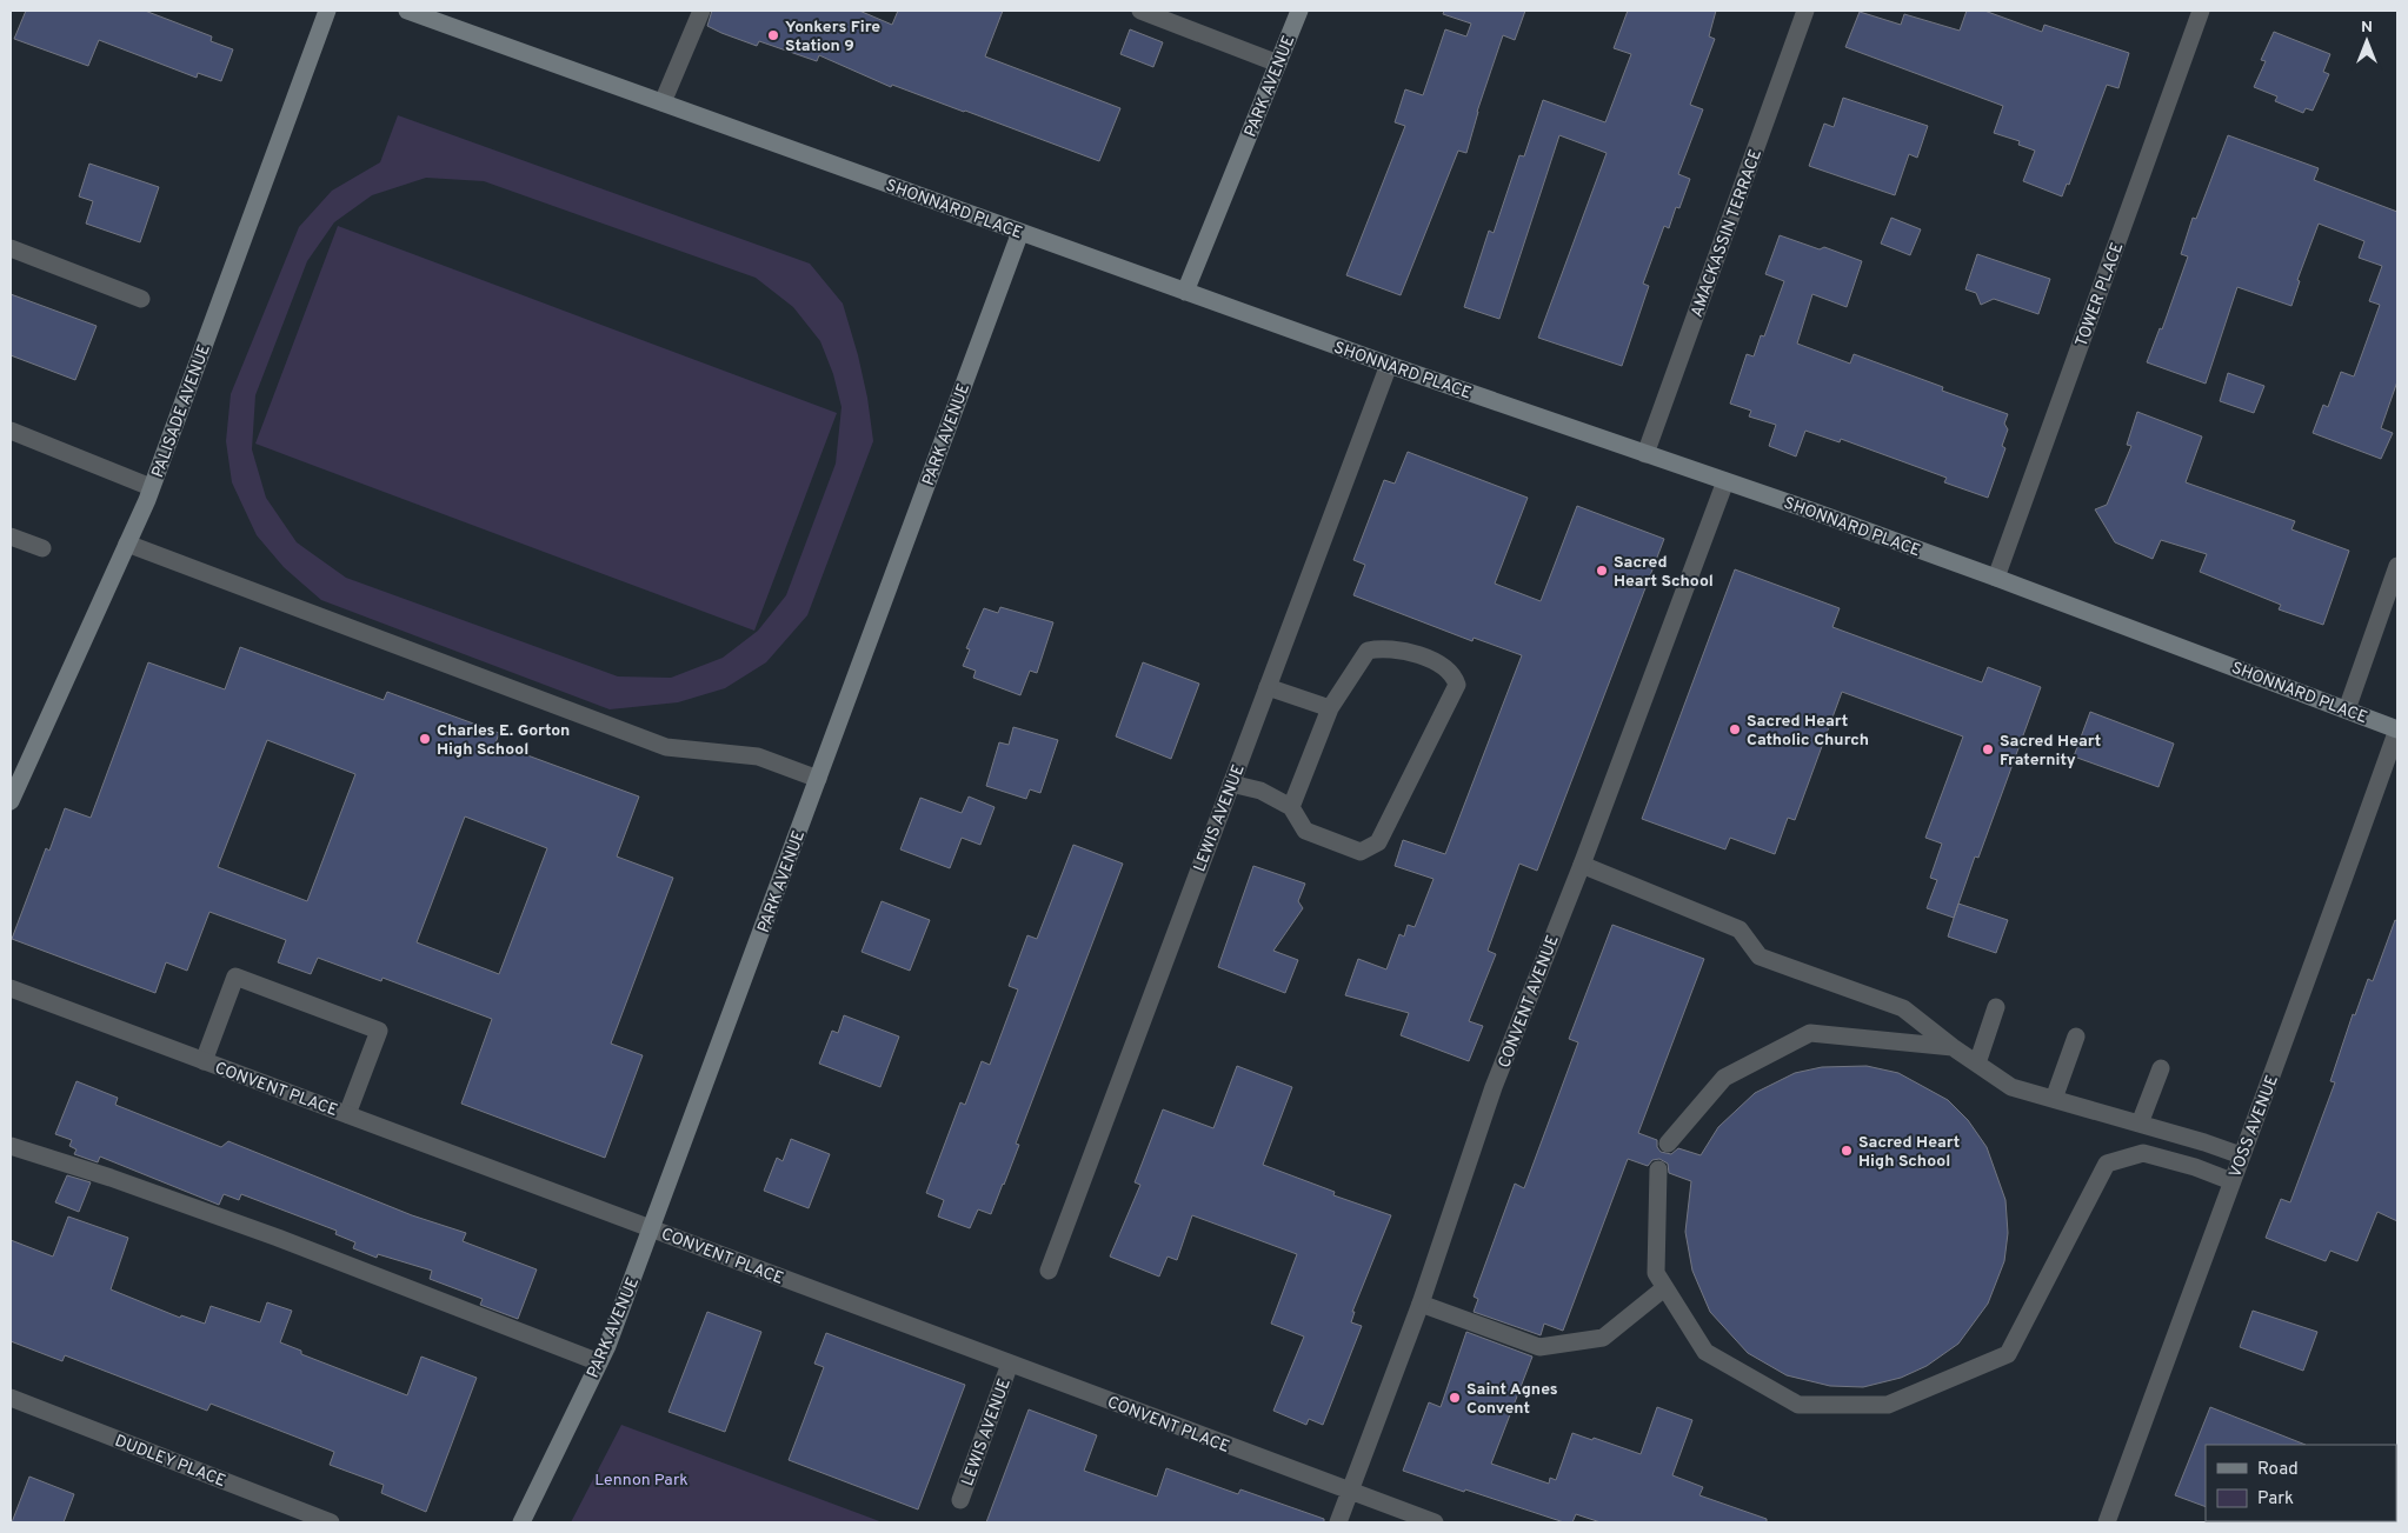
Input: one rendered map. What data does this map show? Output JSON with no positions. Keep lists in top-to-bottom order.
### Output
{
  "streets": {
    "street": [
      "PARK AVENUE",
      "SHONNARD PLACE",
      "AMACKASSIN TERRACE",
      "TOWER PLACE",
      "PALISADE AVENUE",
      "LEWIS AVENUE",
      "CONVENT AVENUE",
      "CONVENT PLACE",
      "VOSS AVENUE",
      "DUDLEY PLACE"
    ]
  },
  "crossings": [
    ["PARK AVENUE", "SHONNARD PLACE"],
    ["PARK AVENUE", "CONVENT PLACE"],
    ["SHONNARD PLACE", "AMACKASSIN TERRACE"],
    ["SHONNARD PLACE", "TOWER PLACE"],
    ["SHONNARD PLACE", "LEWIS AVENUE"],
    ["SHONNARD PLACE", "CONVENT AVENUE"],
    ["SHONNARD PLACE", "VOSS AVENUE"],
    ["LEWIS AVENUE", "CONVENT PLACE"],
    ["CONVENT AVENUE", "CONVENT PLACE"]
  ],
  "parks": ["Lennon Park"],
  "places": [
    "Yonkers Fire Station 9",
    "Sacred Heart School",
    "Sacred Heart Catholic Church",
    "Charles E. Gorton High School",
    "Sacred Heart Fraternity",
    "Sacred Heart High School",
    "Saint Agnes Convent"
  ],
  "legend": ["Road", "Park"],
  "north": "top"
}
